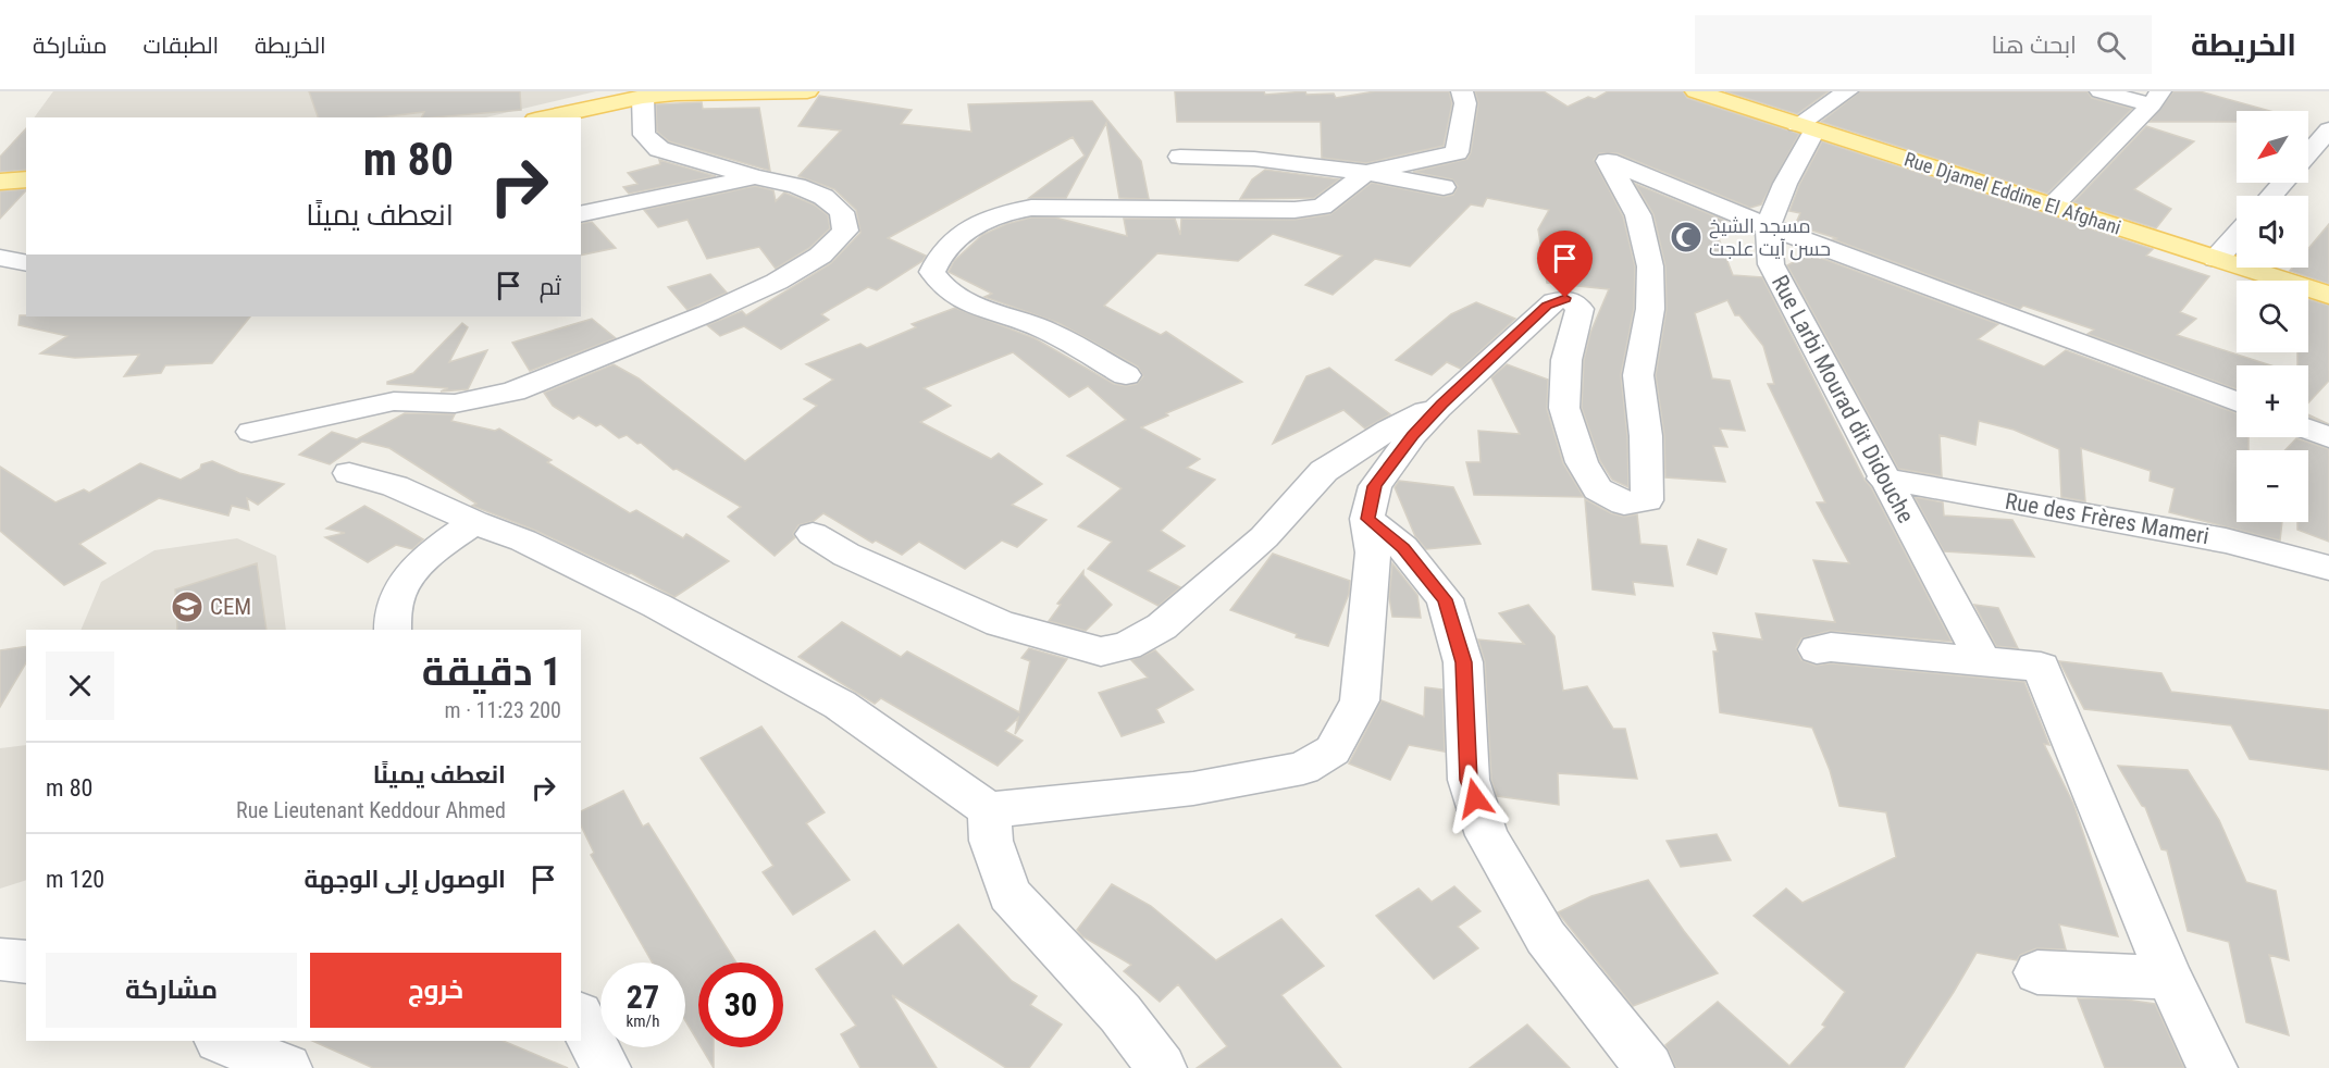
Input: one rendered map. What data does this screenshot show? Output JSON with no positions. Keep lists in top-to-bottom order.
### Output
{
  "streets": {
    "main road": ["Rue Djamel Eddine El Afghani"],
    "street": ["Rue Larbi Mourad dit Didouche", "Rue des Frères Mameri"]
  },
  "crossings": [
    ["Rue Djamel Eddine El Afghani", "Rue Larbi Mourad dit Didouche"],
    ["Rue Larbi Mourad dit Didouche", "Rue des Frères Mameri"]
  ],
  "places": {
    "mosque": ["مسجد الشيخ حسن آيت علجت"],
    "school or university": ["CEM"]
  },
  "north": "bottom left",
  "page": {
    "header": "الخريطة",
    "search": "ابحث هنا",
    "nav": ["الخريطة", "الطبقات", "مشاركة"],
    "map_buttons": ["+", "−"],
    "turn": ["80 m", "انعطف يمينًا"],
    "then": "ثم",
    "heading": ["1 دقيقة", "200 m · 11:23"],
    "list": [
      {
        "name": "انعطف يمينًا",
        "note": "Rue Lieutenant Keddour Ahmed",
        "value": "80 m"
      },
      {
        "name": "الوصول إلى الوجهة",
        "value": "120 m"
      }
    ],
    "buttons": ["خروج", "مشاركة"],
    "speed": "27 km/h",
    "limit": "30"
  }
}
